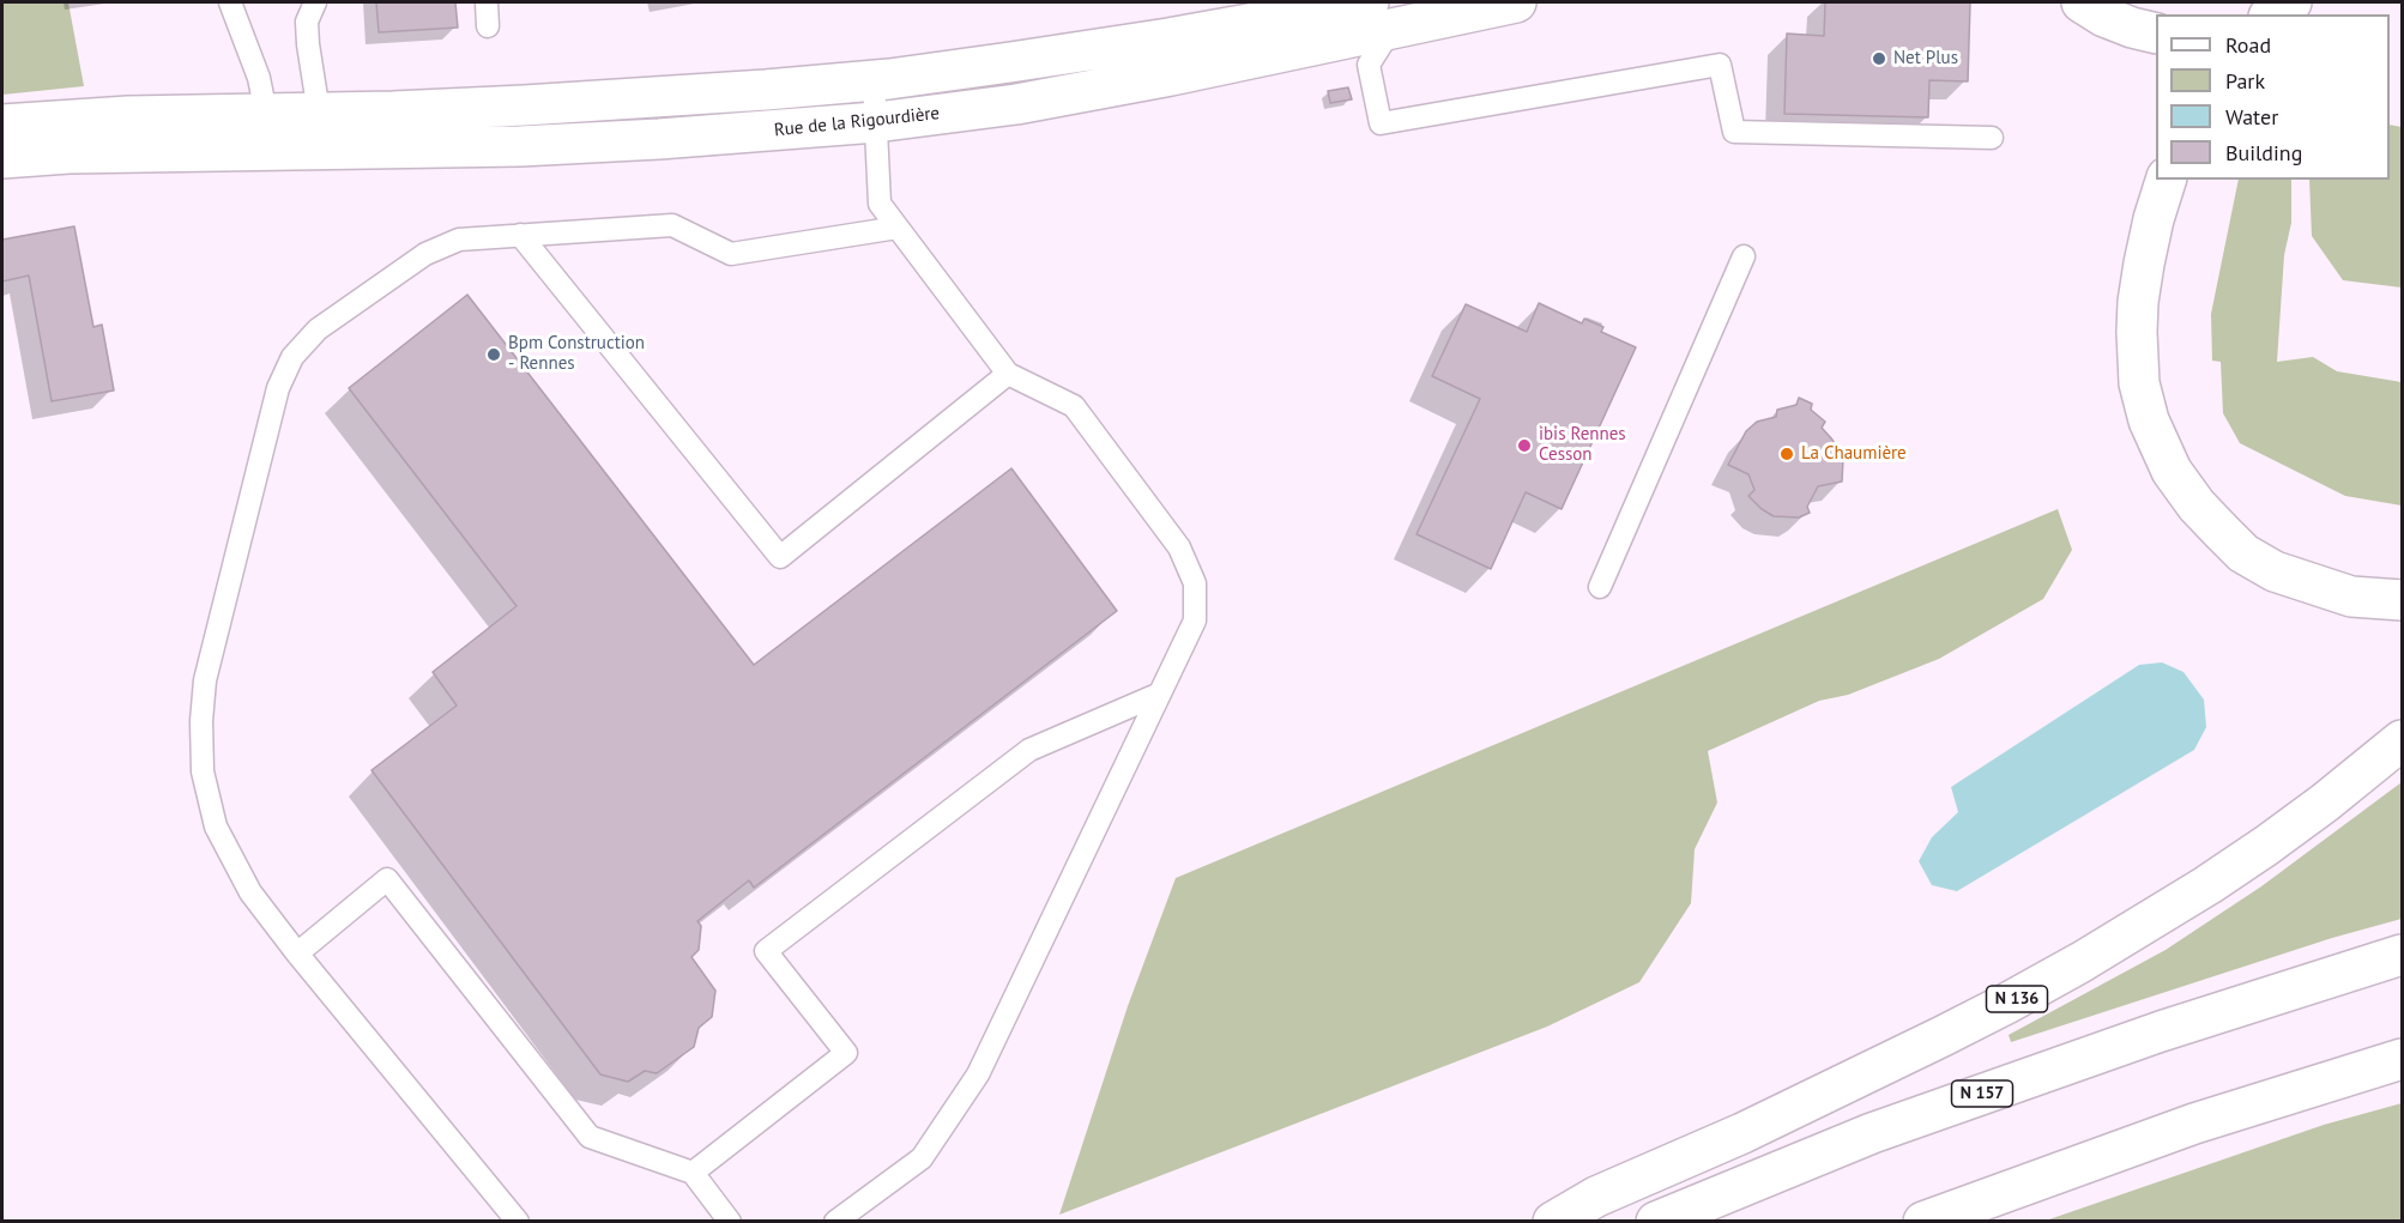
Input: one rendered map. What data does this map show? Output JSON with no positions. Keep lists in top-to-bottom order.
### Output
{
  "streets": {
    "main road": ["Rue de la Rigourdière", "N 136", "N 157"]
  },
  "places": [
    "Net Plus",
    "Bpm Construction - Rennes",
    "ibis Rennes Cesson",
    "La Chaumière"
  ],
  "legend": [
    "Road",
    "Park",
    "Water",
    "Building"
  ]
}
